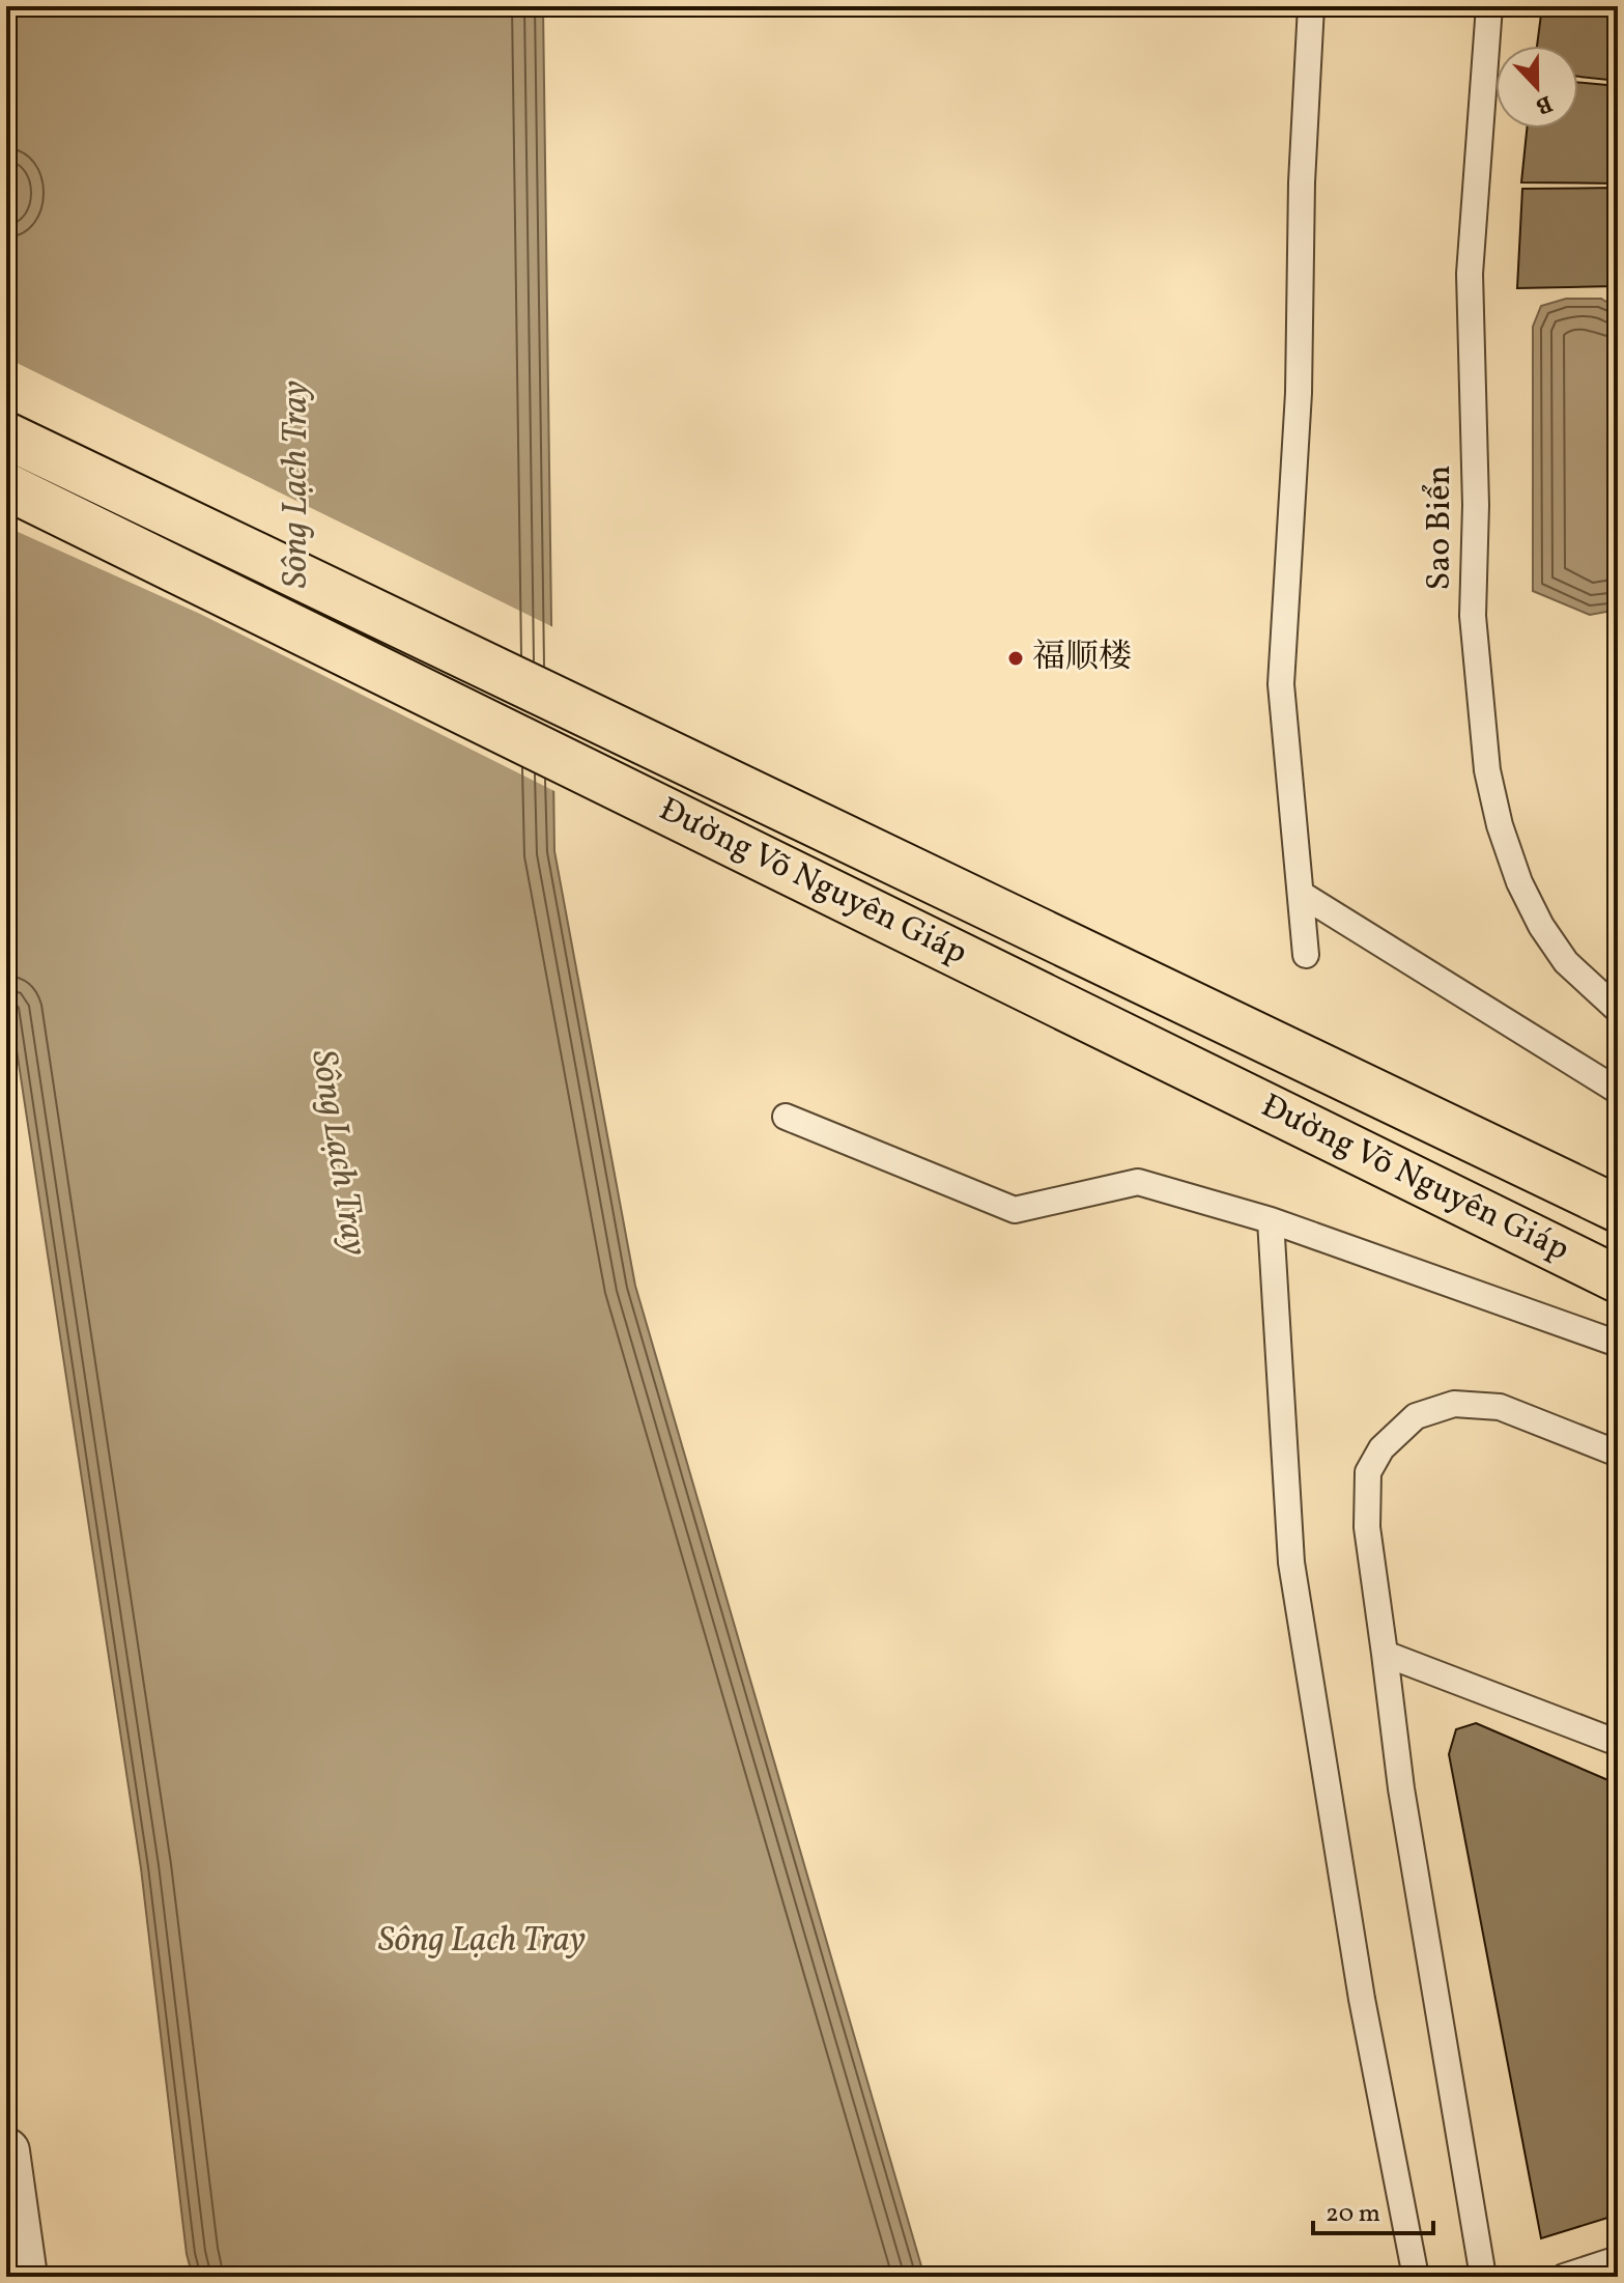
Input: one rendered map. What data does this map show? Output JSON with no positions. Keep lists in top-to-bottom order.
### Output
{
  "streets": {
    "main road": ["Đường Võ Nguyên Giáp"],
    "lane": ["Sao Biển"]
  },
  "water": ["Sông Lạch Tray"],
  "places": ["福顺楼"],
  "scale_bar": "20 m",
  "north": "bottom"
}
